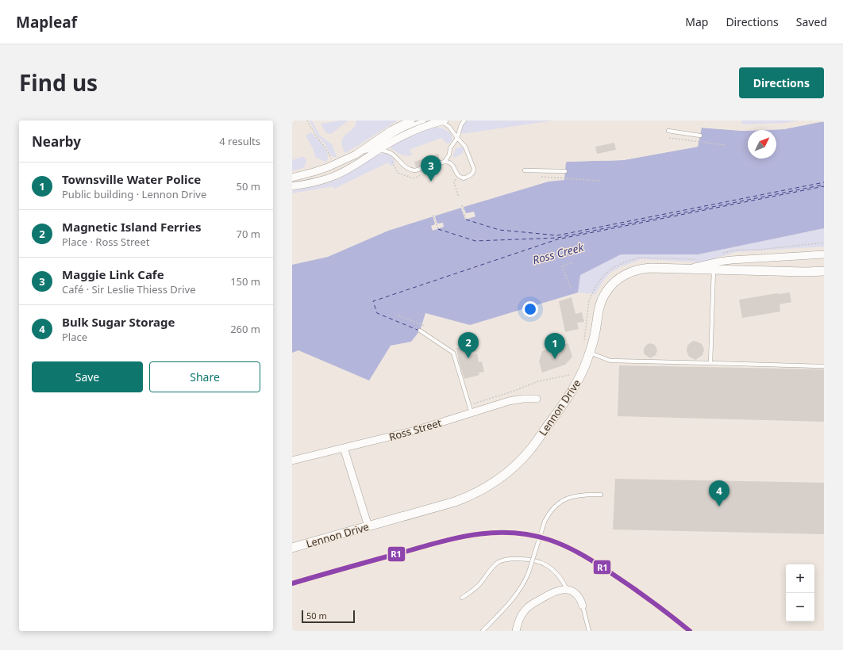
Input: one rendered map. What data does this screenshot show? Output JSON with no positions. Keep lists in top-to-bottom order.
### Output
{
  "streets": {
    "street": ["Lennon Drive", "Ross Street"]
  },
  "water": ["Ross Creek"],
  "lines": ["transit line R1"],
  "scale_bar": "50 m",
  "north": "top right",
  "page": {
    "header": "Mapleaf",
    "nav": ["Map", "Directions", "Saved"],
    "title": "Find us",
    "buttons": [
      "Directions",
      ["Save", "Share"]
    ],
    "heading": ["Nearby", "4 results"],
    "pins": [
      "3",
      "2",
      "1",
      "4"
    ],
    "list": [
      {
        "mark": "1",
        "name": "Townsville Water Police",
        "note": "Public building · Lennon Drive",
        "value": "50 m"
      },
      {
        "mark": "2",
        "name": "Magnetic Island Ferries",
        "note": "Place · Ross Street",
        "value": "70 m"
      },
      {
        "mark": "3",
        "name": "Maggie Link Cafe",
        "note": "Café · Sir Leslie Thiess Drive",
        "value": "150 m"
      },
      {
        "mark": "4",
        "name": "Bulk Sugar Storage",
        "note": "Place",
        "value": "260 m"
      }
    ],
    "map_buttons": ["+", "−"],
    "scale": "50 m"
  }
}
